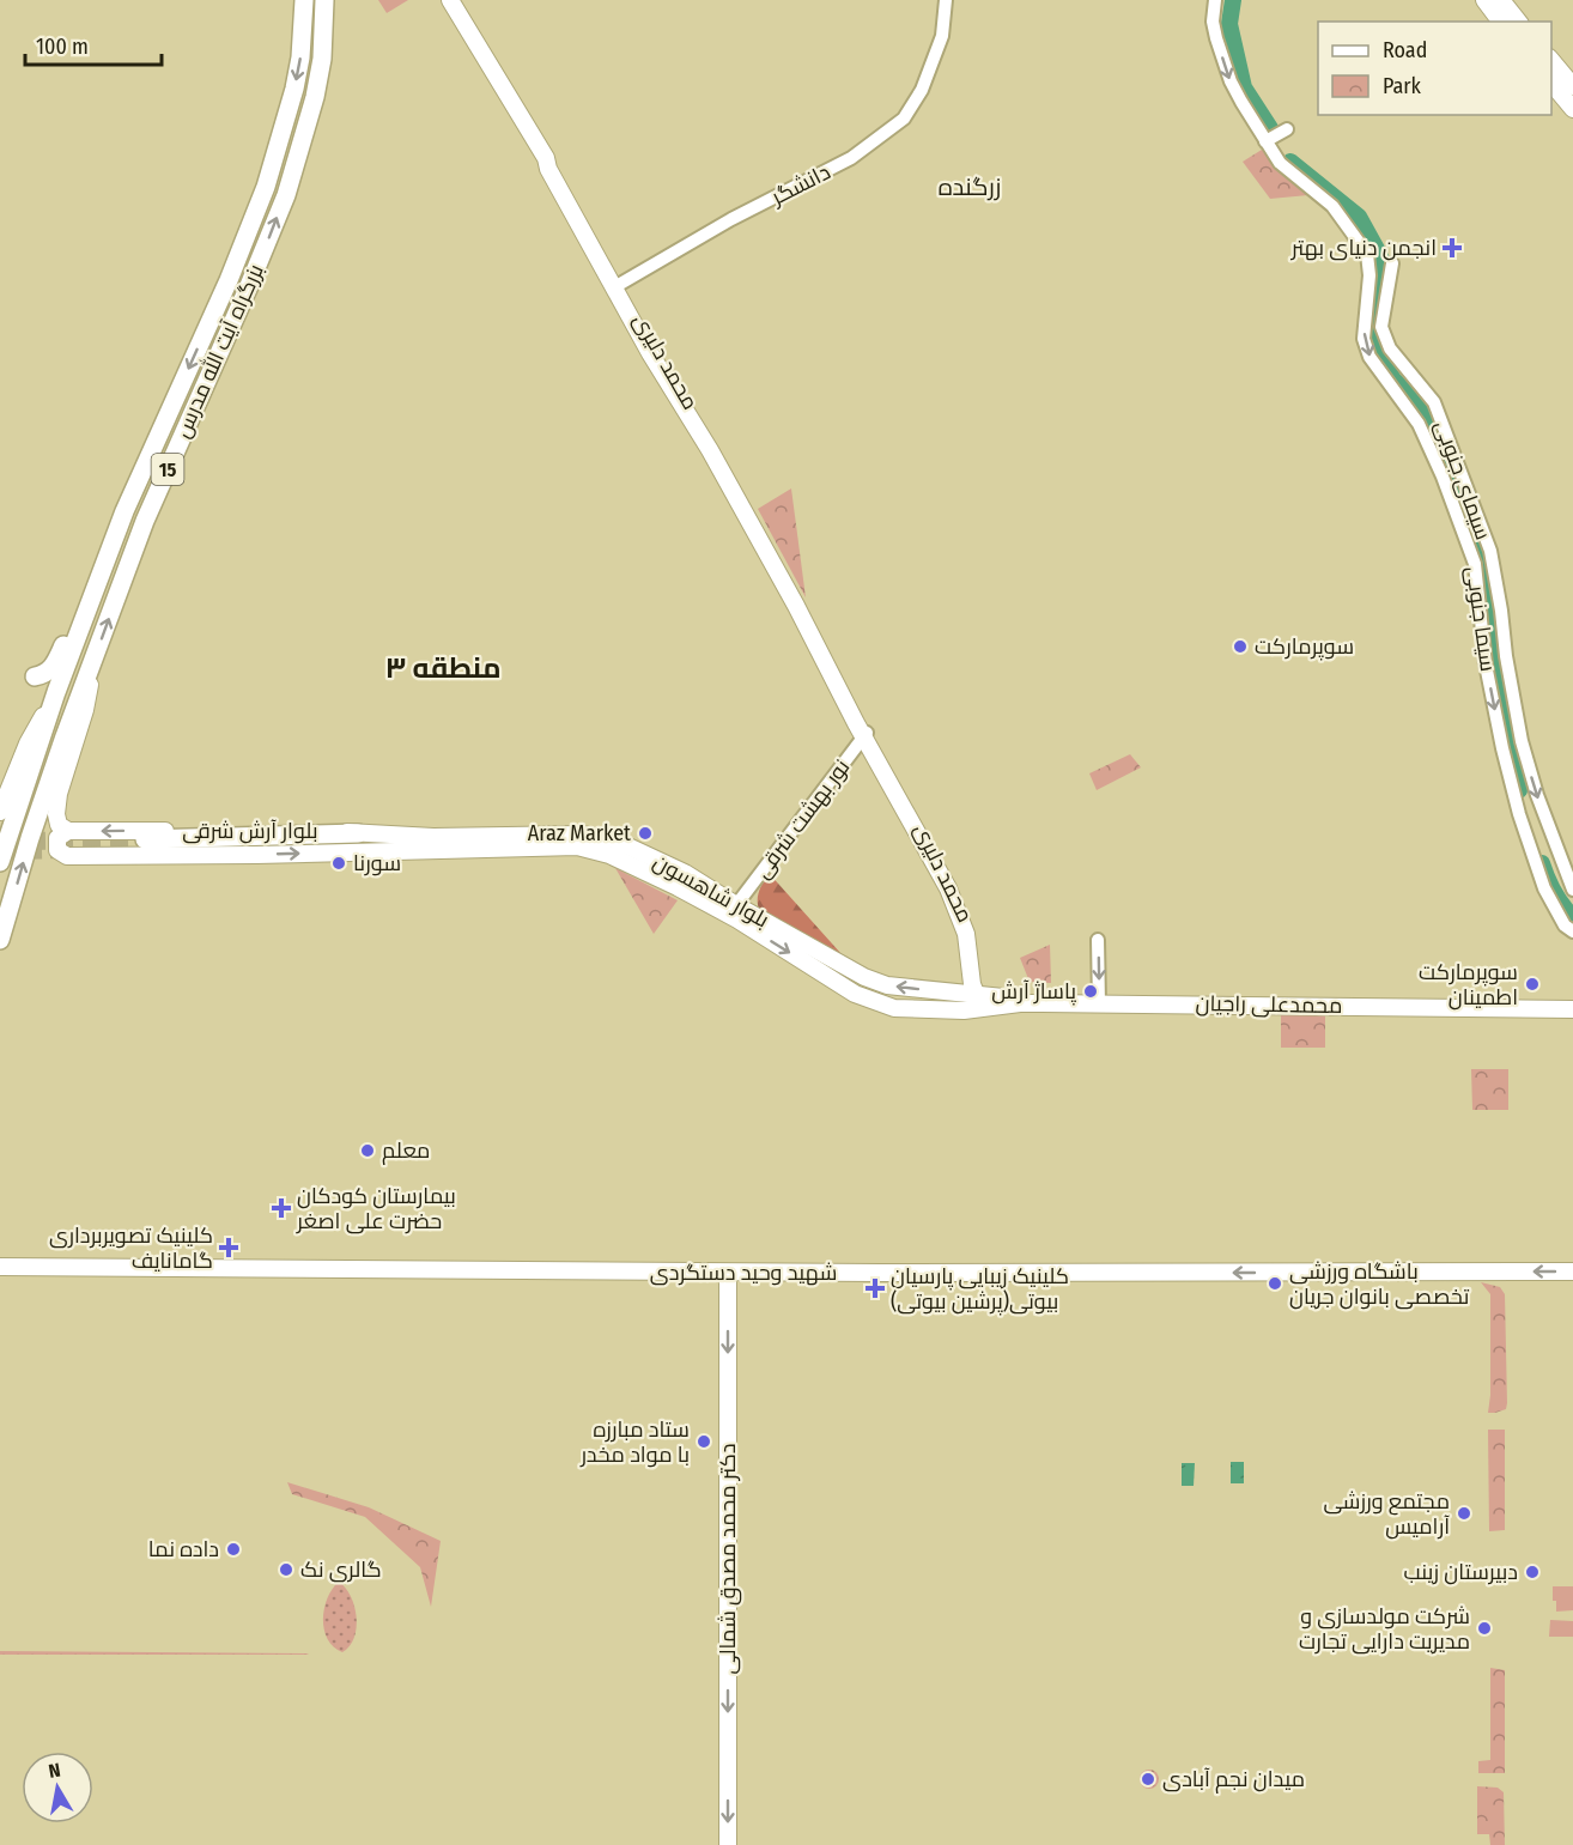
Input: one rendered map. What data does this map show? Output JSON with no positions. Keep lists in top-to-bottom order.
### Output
{
  "streets": {
    "highway": ["بزرگراه آیت الله مدرس", "15"],
    "main road": [
      "محمد دلیری",
      "بلوار آرش شرقی",
      "بلوار شاهسون",
      "محمدعلی راجیان",
      "شهید وحید دستگردی",
      "دکتر محمد مصدق شمالی"
    ],
    "street": [
      "دانشگر",
      "سیمای جنوبی",
      "سیما جنوبی",
      "نور بهشت شرقی"
    ]
  },
  "crossings": [
    ["دانشگر", "محمد دلیری"],
    ["محمد دلیری", "نور بهشت شرقی"],
    ["محمد دلیری", "بلوار شاهسون"],
    ["محمد دلیری", "محمدعلی راجیان"],
    ["نور بهشت شرقی", "بلوار شاهسون"],
    ["بلوار آرش شرقی", "بلوار شاهسون"],
    ["بلوار شاهسون", "محمدعلی راجیان"],
    ["شهید وحید دستگردی", "دکتر محمد مصدق شمالی"]
  ],
  "one_way": [
    "سیمای جنوبی",
    "سیما جنوبی",
    "شهید وحید دستگردی",
    "دکتر محمد مصدق شمالی"
  ],
  "districts": ["زرگنده", "منطقه ۳"],
  "places": {
    "health": [
      "انجمن دنیای بهتر",
      "بیمارستان کودکان حضرت علی اصغر",
      "کلینیک تصویربرداری گامانایف",
      "کلینیک زیبایی پارسیان بیوتی(پرشین بیوتی)"
    ],
    "other": [
      "سوپرمارکت",
      "Araz Market",
      "سورنا",
      "سوپرمارکت اطمینان",
      "پاساژ آرش",
      "معلم",
      "باشگاه ورزشی تخصصی بانوان جریان",
      "ستاد مبارزه با مواد مخدر",
      "مجتمع ورزشی آرامیس",
      "داده نما",
      "گالری نک",
      "دبیرستان زینب",
      "شرکت مولدسازی و مدیریت دارایی تجارت",
      "میدان نجم آبادی"
    ]
  },
  "legend": ["Road", "Park"],
  "scale_bar": "100 m",
  "north": "top"
}
